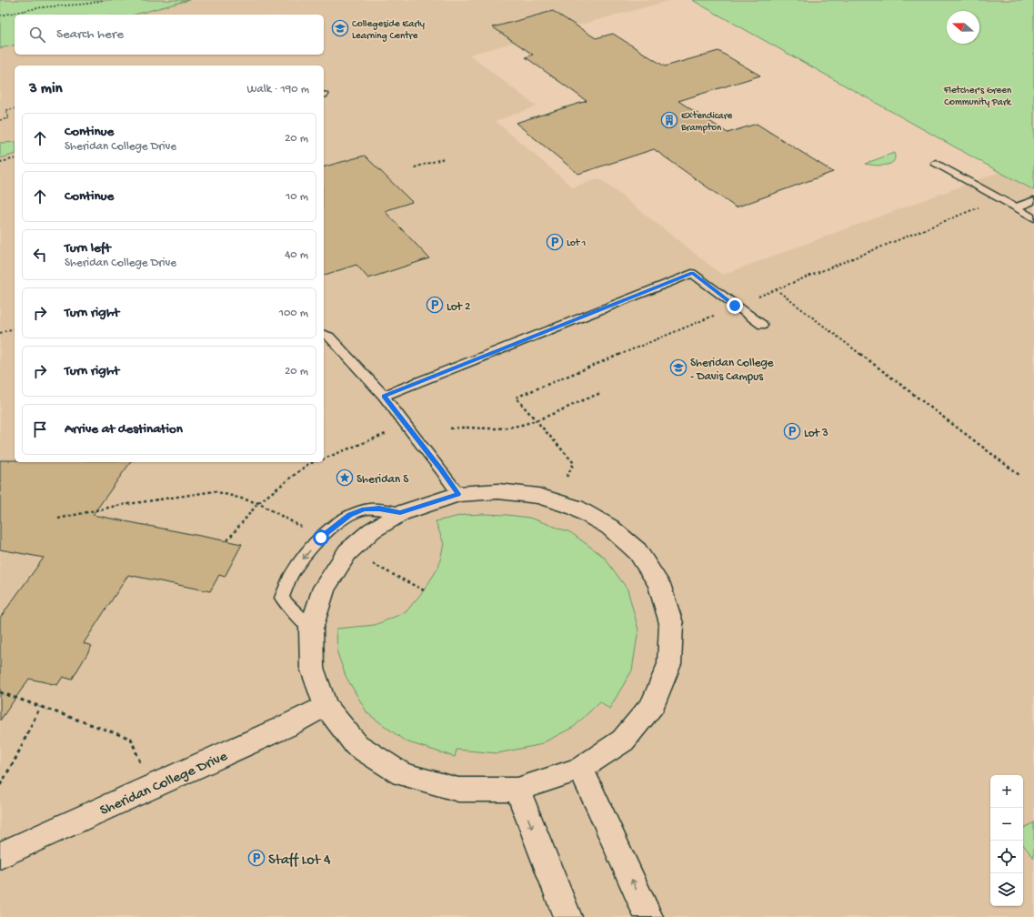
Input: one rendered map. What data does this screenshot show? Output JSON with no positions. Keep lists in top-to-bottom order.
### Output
{
  "streets": {
    "street": ["Sheridan College Drive"]
  },
  "parks": ["Fletcher's Green Community Park"],
  "places": {
    "school or university": ["Collegeside Early Learning Centre", "Sheridan College - Davis Campus"],
    "building": ["Extendicare Brampton"],
    "parking": [
      "Lot 1",
      "Lot 2",
      "Lot 3",
      "Staff Lot 4"
    ],
    "place": ["Sheridan S"]
  },
  "north": "left",
  "page": {
    "search": "Search here",
    "heading": ["3 min", "Walk · 190 m"],
    "list": [
      ["Continue", "Sheridan College Drive", "20 m"],
      ["Continue", "10 m"],
      ["Turn left", "Sheridan College Drive", "40 m"],
      ["Turn right", "100 m"],
      ["Turn right", "20 m"],
      "Arrive at destination"
    ],
    "map_buttons": ["+", "−"]
  }
}
